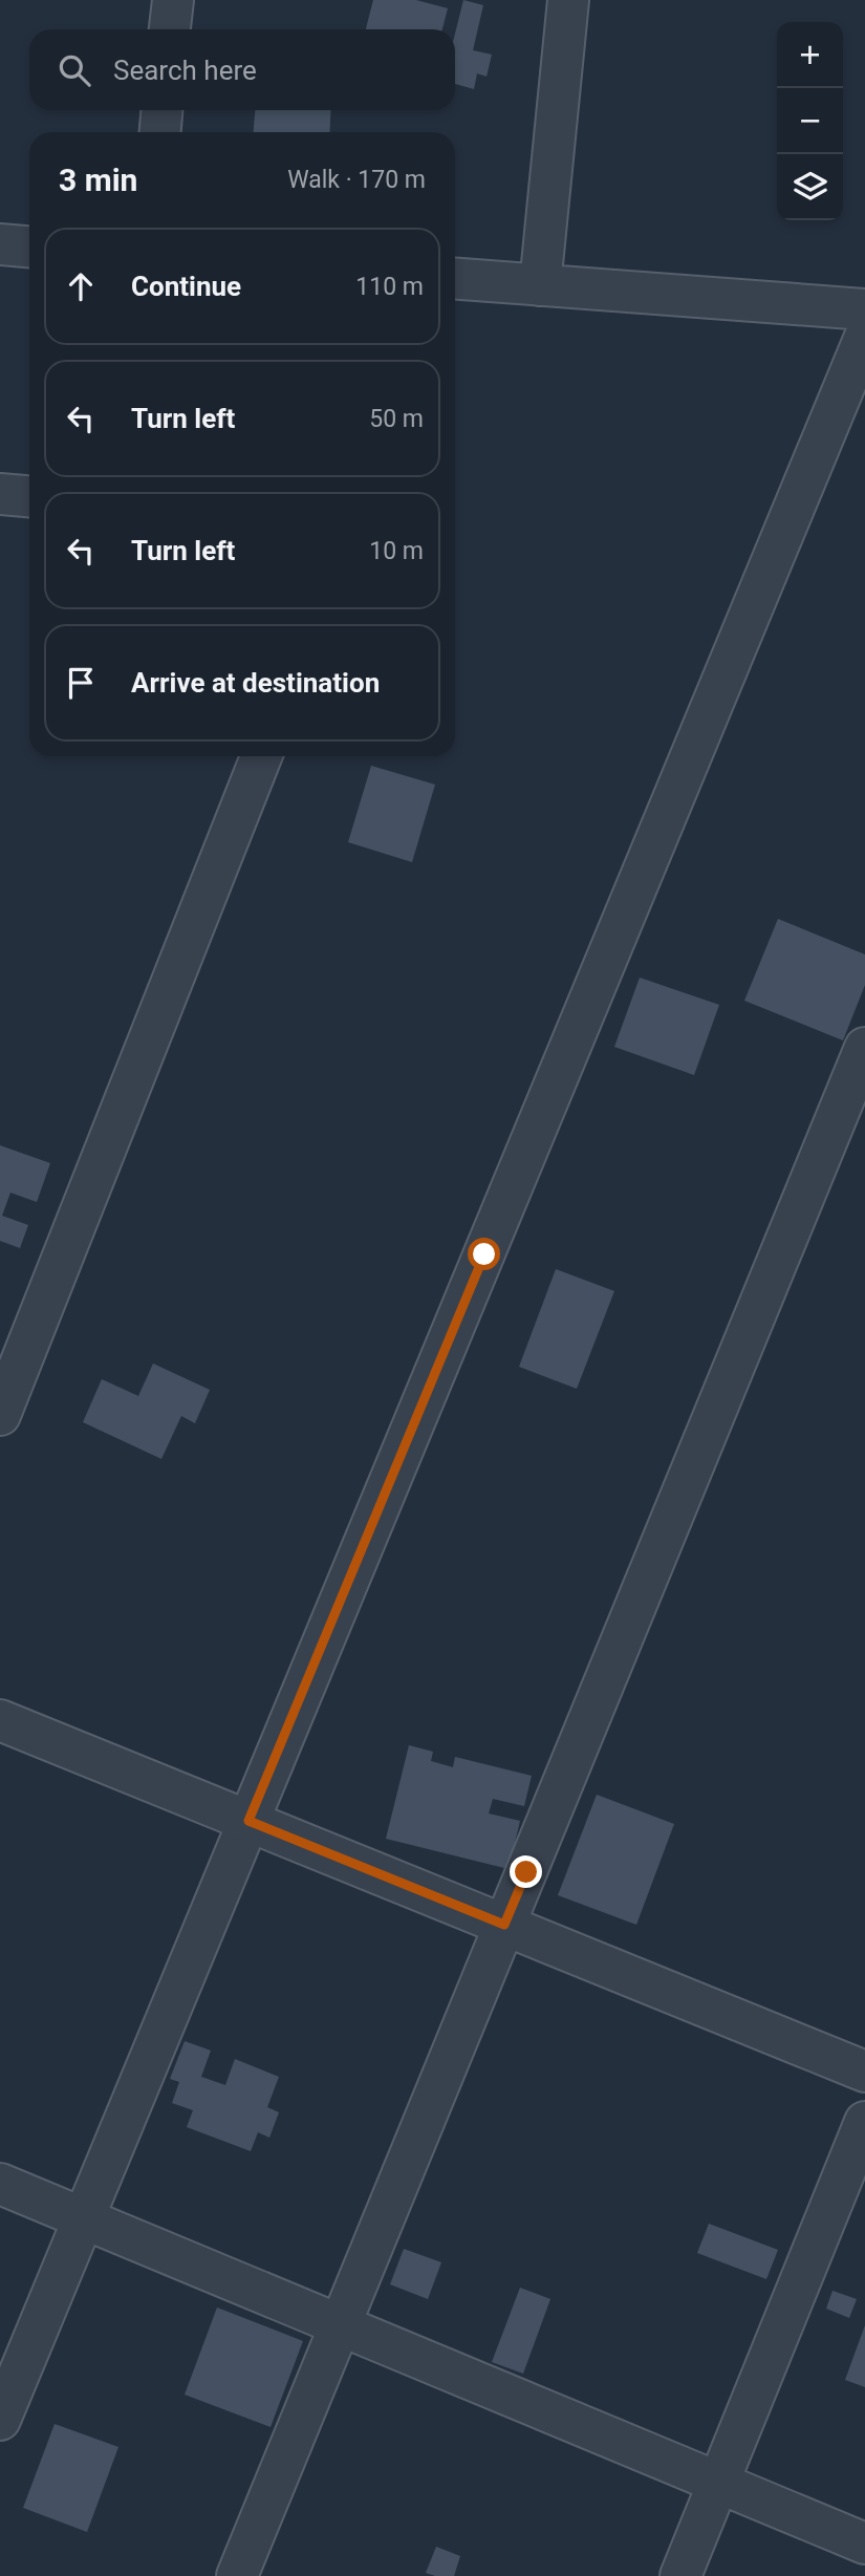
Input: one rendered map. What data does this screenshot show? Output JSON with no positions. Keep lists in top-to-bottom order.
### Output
{
  "page": {
    "map_buttons": ["+", "−"],
    "search": "Search here",
    "heading": ["3 min", "Walk · 170 m"],
    "list": [
      ["Continue", "110 m"],
      ["Turn left", "50 m"],
      ["Turn left", "10 m"],
      "Arrive at destination"
    ]
  }
}
